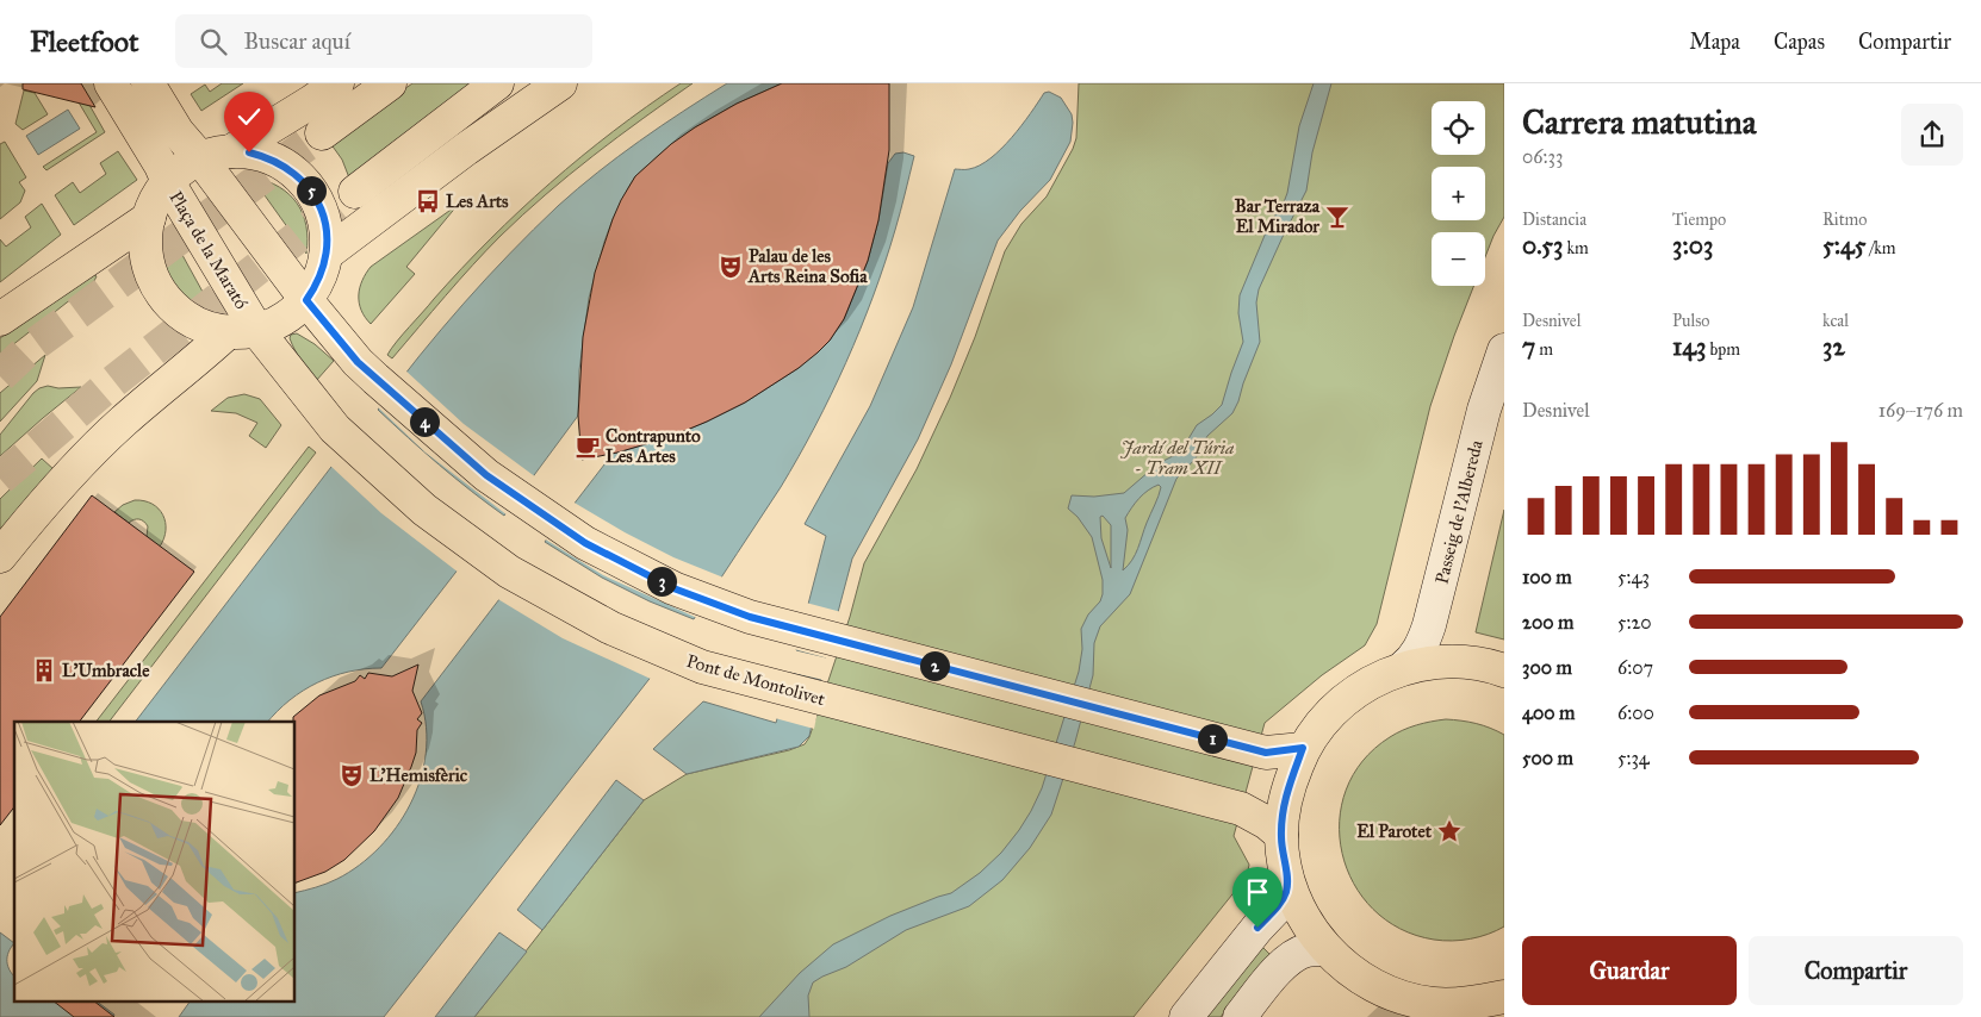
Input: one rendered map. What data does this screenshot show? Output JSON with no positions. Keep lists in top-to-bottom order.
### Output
{
  "streets": {
    "main road": ["Plaça de la Marató", "Passeig de l'Albereda", "Pont de Montolivet"]
  },
  "crossings": [
    ["Plaça de la Marató", "Pont de Montolivet"]
  ],
  "parks": ["Jardí del Túria - Tram XII"],
  "places": {
    "bus stop": ["Les Arts"],
    "bar": ["Bar Terraza El Mirador"],
    "theatre": ["Palau de les Arts Reina Sofia", "L'Hemisfèric"],
    "cafe": ["Contrapunto Les Artes"],
    "building": ["L'Umbracle"],
    "place": ["El Parotet"]
  },
  "page": {
    "header": "Fleetfoot",
    "search": "Buscar aquí",
    "nav": ["Mapa", "Capas", "Compartir"],
    "heading": ["Carrera matutina", "06:33"],
    "map_buttons": ["+", "−"],
    "pins": [
      "5",
      "4",
      "3",
      "2",
      "1"
    ],
    "stats": [
      ["Distancia", "0.53 km"],
      ["Tiempo", "3:03"],
      ["Ritmo", "5:45 /km"],
      ["Desnivel", "7 m"],
      ["Pulso", "143 bpm"],
      ["kcal", "32"]
    ],
    "chart": ["Desnivel", "169–176 m"],
    "list": [
      {
        "name": "100 m",
        "note": "5:43"
      },
      {
        "name": "200 m",
        "note": "5:20"
      },
      {
        "name": "300 m",
        "note": "6:07"
      },
      {
        "name": "400 m",
        "note": "6:00"
      },
      {
        "name": "500 m",
        "note": "5:34"
      }
    ],
    "buttons": ["Guardar", "Compartir"]
  }
}
